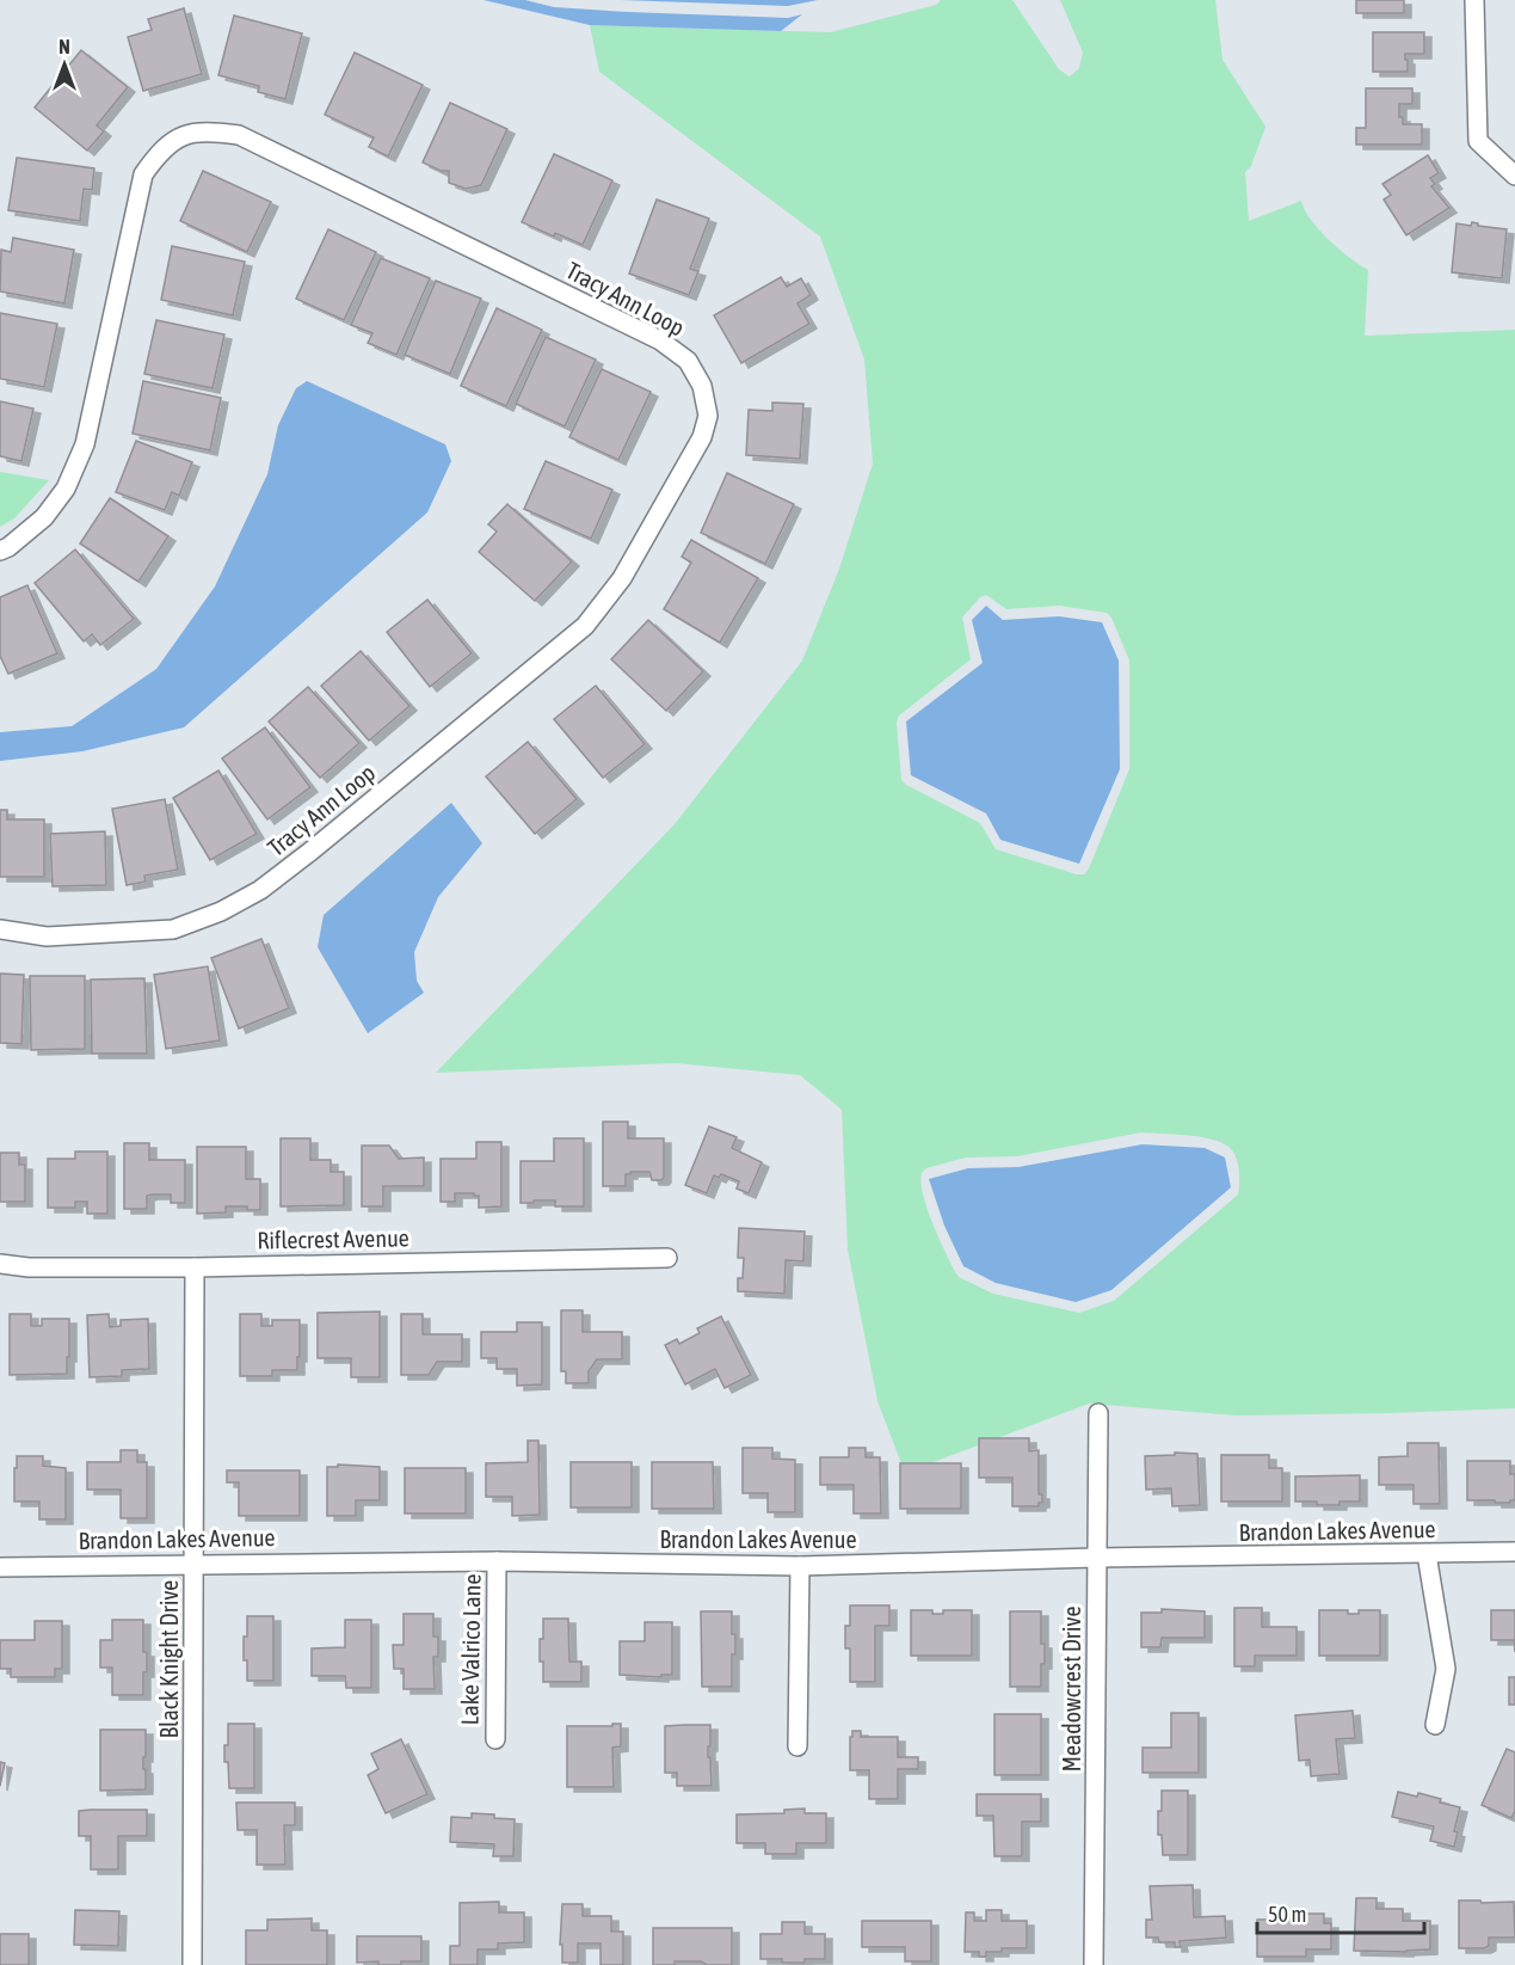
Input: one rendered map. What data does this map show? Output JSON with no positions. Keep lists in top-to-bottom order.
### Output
{
  "streets": {
    "street": [
      "Tracy Ann Loop",
      "Riflecrest Avenue",
      "Brandon Lakes Avenue",
      "Lake Valrico Lane",
      "Black Knight Drive",
      "Meadowcrest Drive"
    ]
  },
  "crossings": [
    ["Riflecrest Avenue", "Black Knight Drive"],
    ["Brandon Lakes Avenue", "Lake Valrico Lane"],
    ["Brandon Lakes Avenue", "Black Knight Drive"],
    ["Brandon Lakes Avenue", "Meadowcrest Drive"]
  ],
  "scale_bar": "50 m",
  "north": "top"
}
